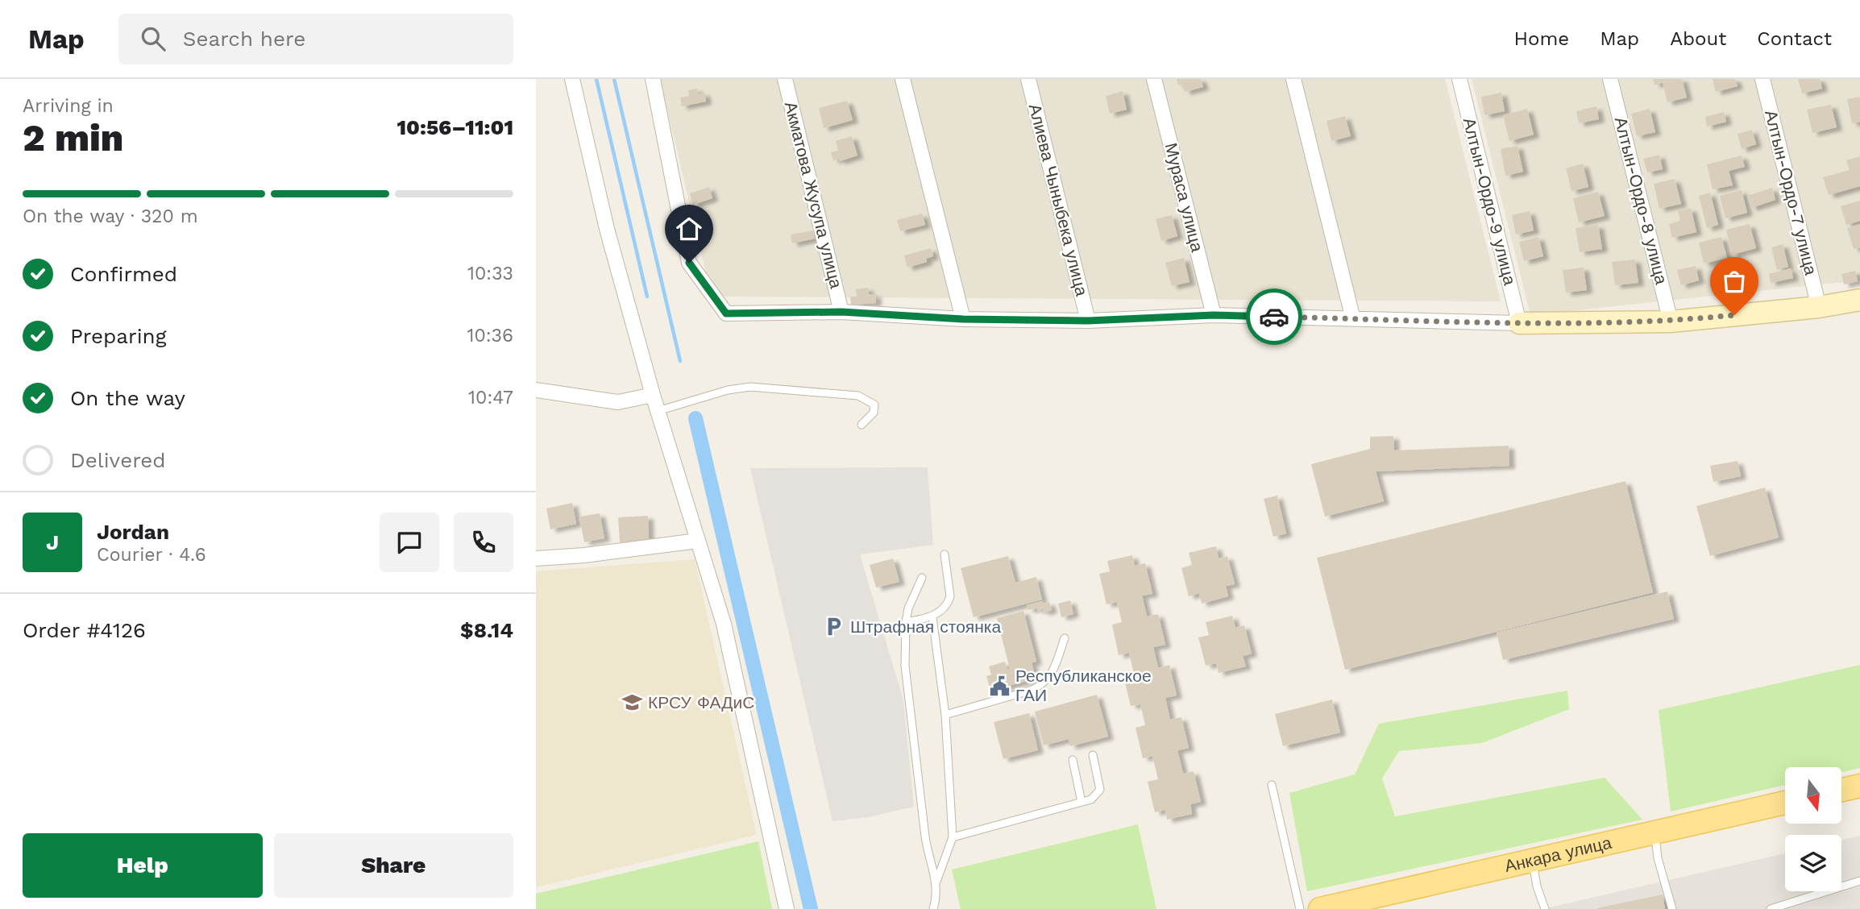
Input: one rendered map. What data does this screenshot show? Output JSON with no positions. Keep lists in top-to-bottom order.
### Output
{
  "streets": {
    "main road": ["Анкара улица"],
    "street": [
      "Алтын-Ордо-7 улица",
      "Акматова Жусупа улица",
      "Мураса улица",
      "Алиева Чыныбека улица",
      "Алтын-Ордо-8 улица",
      "Алтын-Ордо-9 улица"
    ]
  },
  "places": {
    "parking": ["Штрафная стоянка"],
    "public building": ["Республиканское ГАИ"],
    "school or university": ["КРСУ ФАДиС"]
  },
  "north": "bottom",
  "page": {
    "header": "Map",
    "search": "Search here",
    "nav": [
      "Home",
      "Map",
      "About",
      "Contact"
    ],
    "heading": ["2 min", "Arriving in", "10:56–11:01"],
    "panel": [
      "Jordan",
      "Courier · 4.6",
      "Order #4126",
      "$8.14"
    ],
    "bar": "On the way · 320 m",
    "list": [
      ["Confirmed", "10:33"],
      ["Preparing", "10:36"],
      ["On the way", "10:47"],
      "Delivered"
    ],
    "round": "J",
    "buttons": ["Help", "Share"]
  }
}
